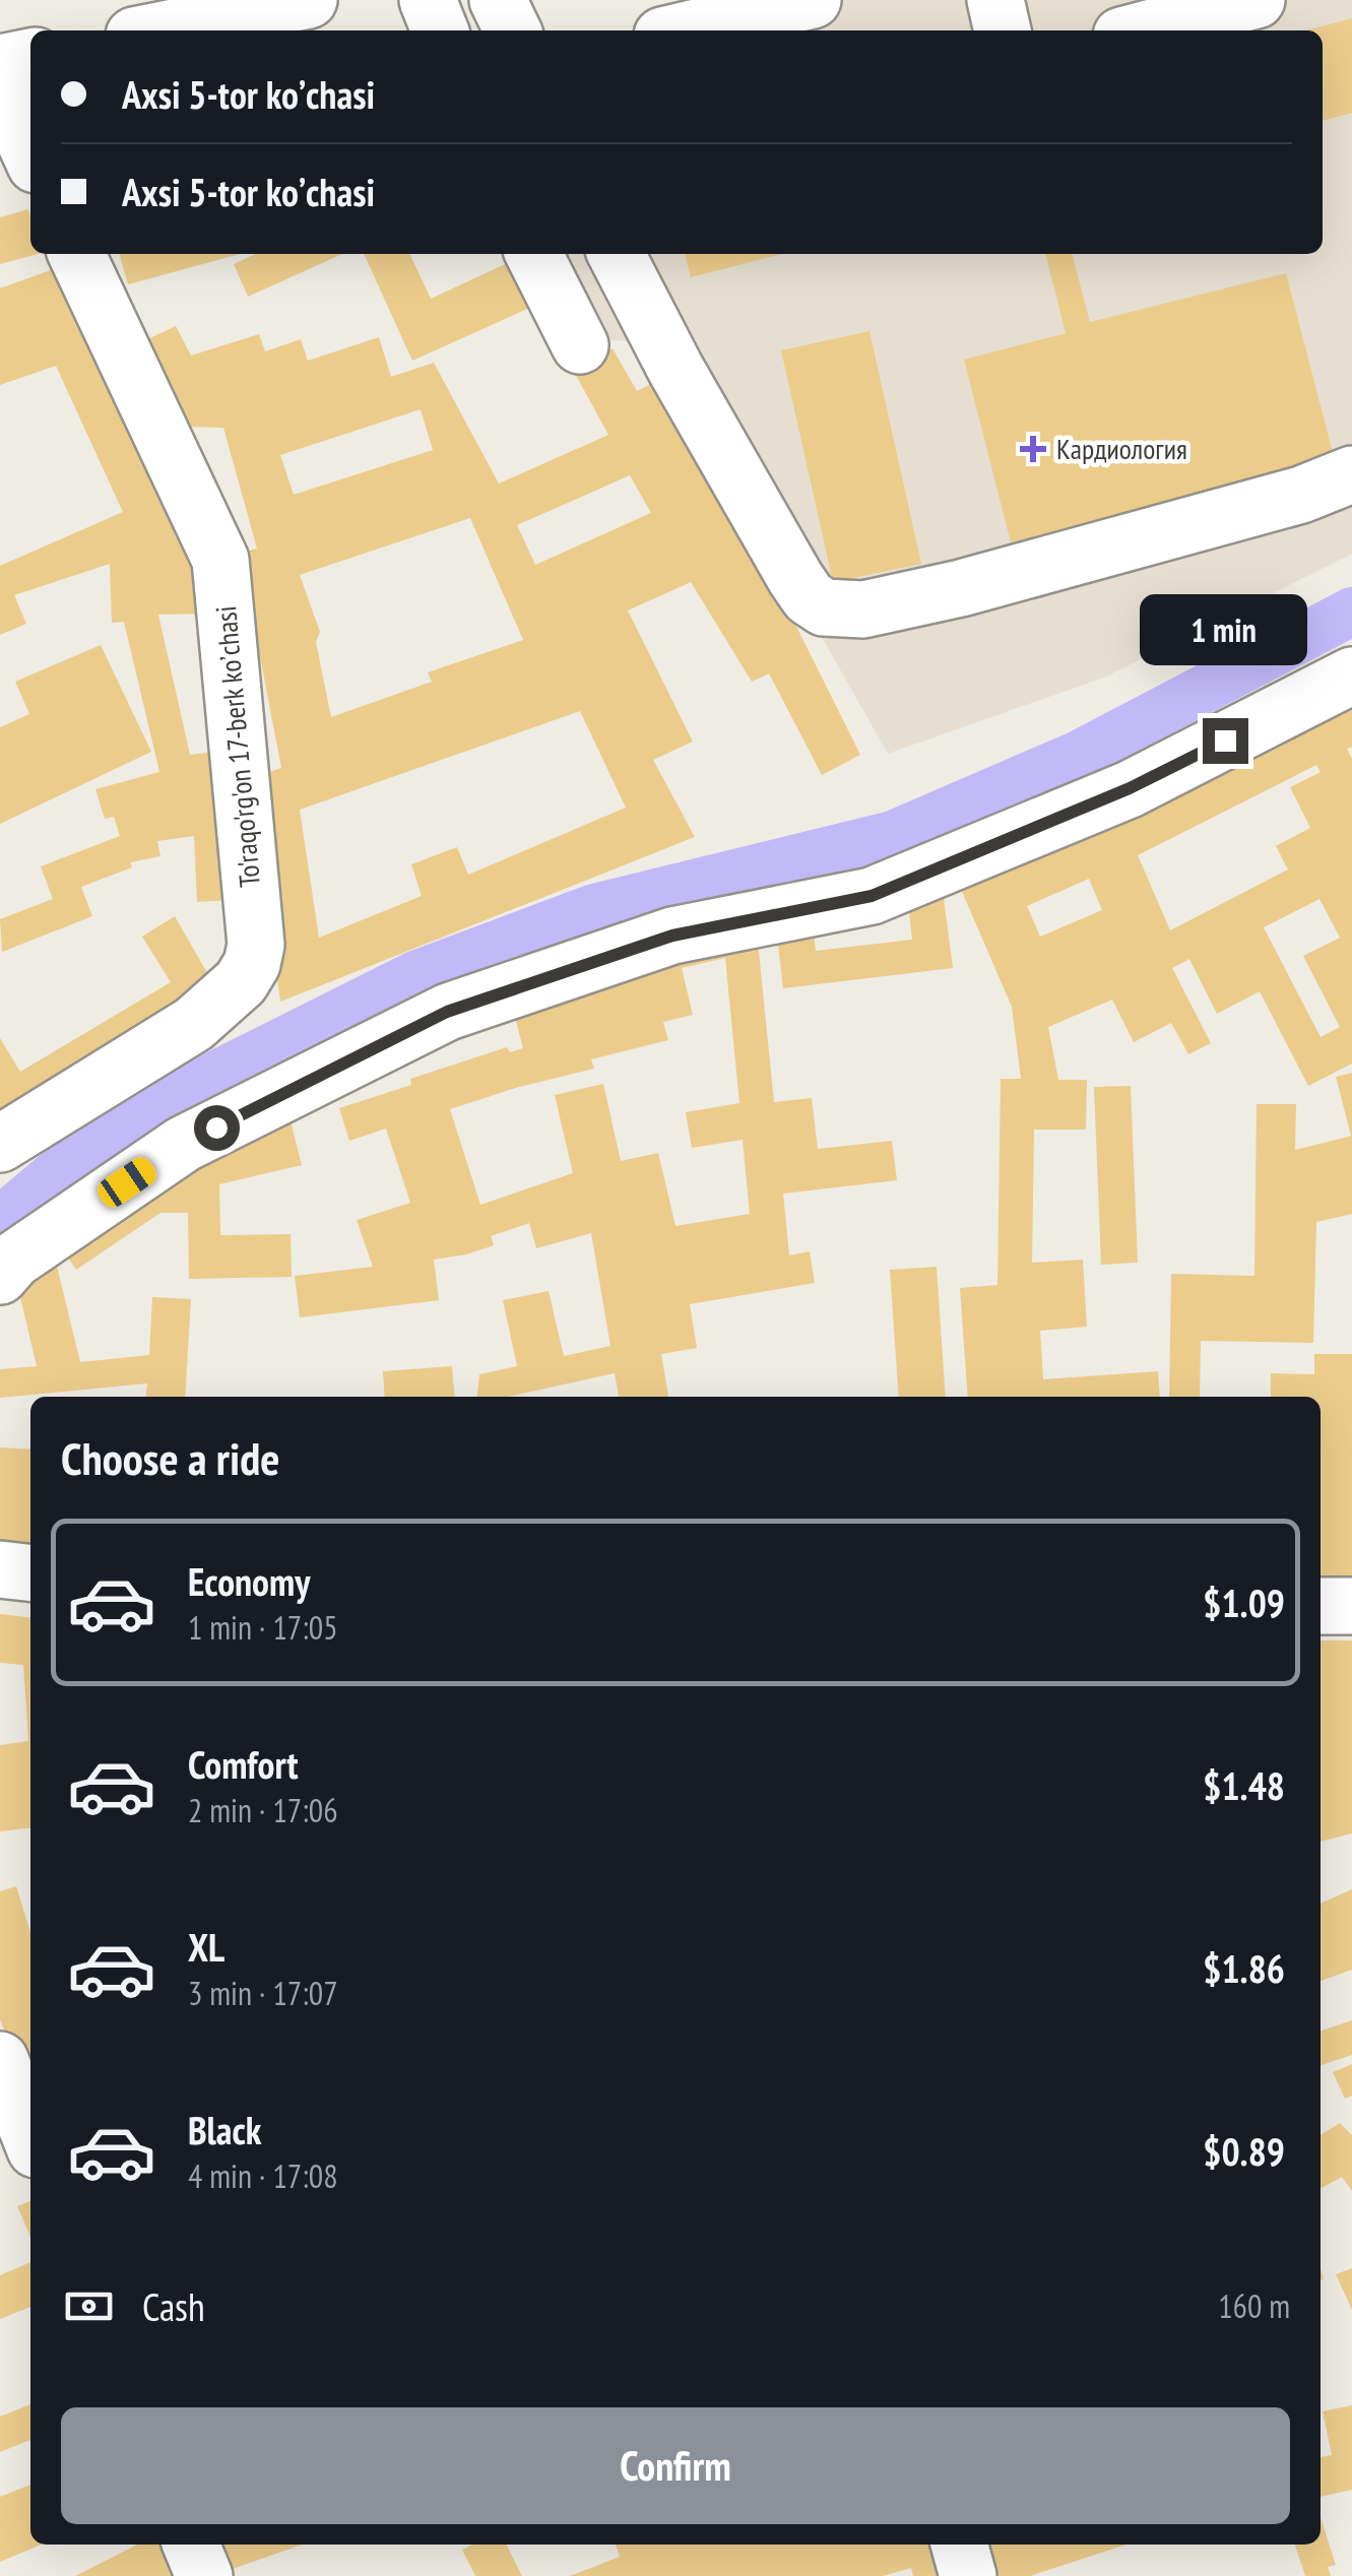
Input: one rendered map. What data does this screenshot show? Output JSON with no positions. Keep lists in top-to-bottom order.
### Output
{
  "streets": {
    "street": ["To'raqo'rg'on 17-berk koʼchasi"]
  },
  "places": {
    "health": ["Кардиология"]
  },
  "page": {
    "banner": ["Аxsi 5-tor koʼchasi", "Аxsi 5-tor koʼchasi"],
    "bubble": "1 min",
    "heading": "Choose a ride",
    "list": [
      {
        "name": "Economy",
        "note": "1 min · 17:05",
        "value": "$1.09"
      },
      {
        "name": "Comfort",
        "note": "2 min · 17:06",
        "value": "$1.48"
      },
      {
        "name": "XL",
        "note": "3 min · 17:07",
        "value": "$1.86"
      },
      {
        "name": "Black",
        "note": "4 min · 17:08",
        "value": "$0.89"
      }
    ],
    "pay": ["Cash", "160 m"],
    "buttons": "Confirm"
  }
}
